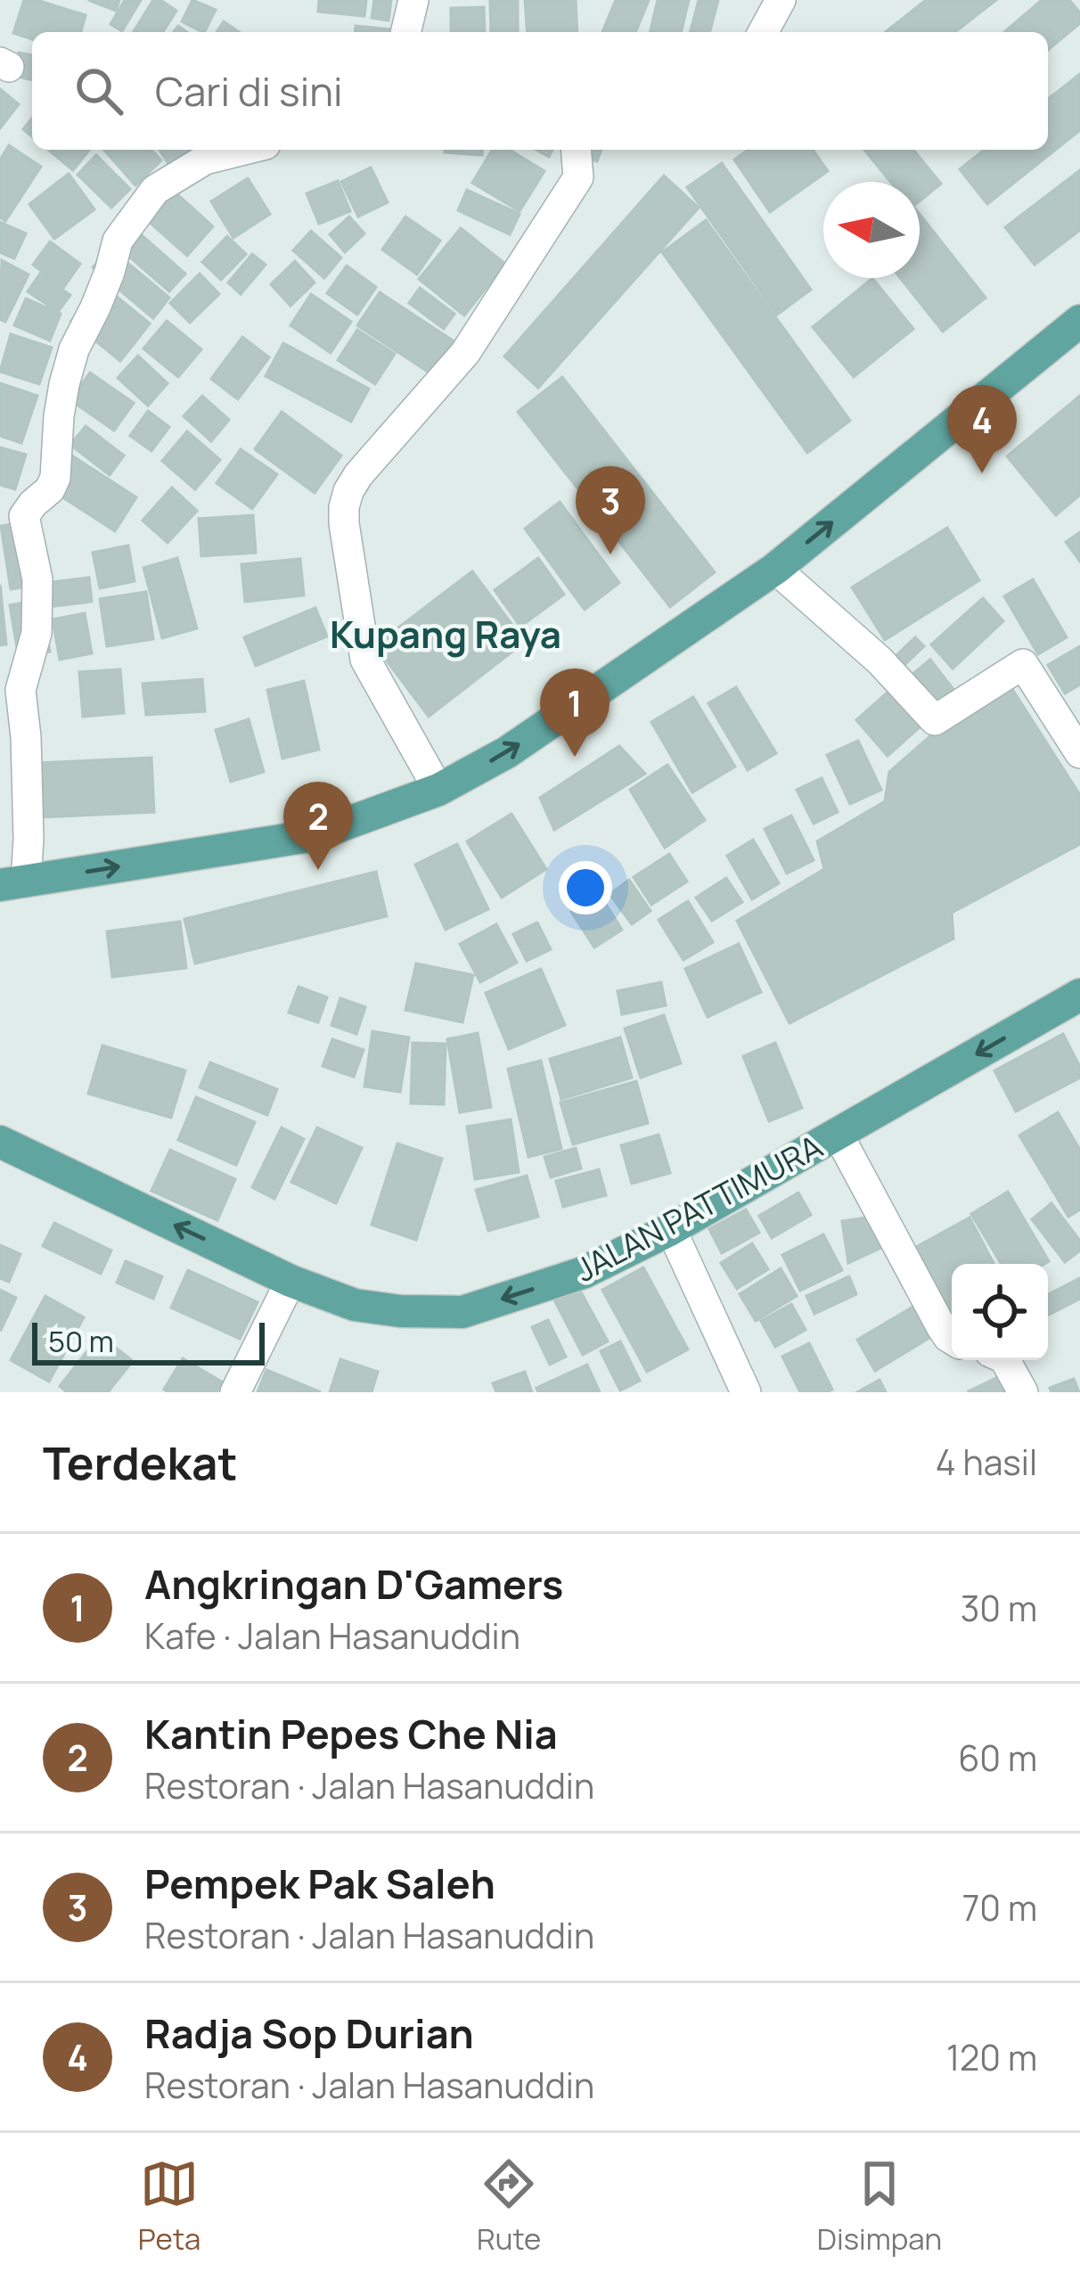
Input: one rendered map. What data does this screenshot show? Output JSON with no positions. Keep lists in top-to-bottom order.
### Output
{
  "streets": {
    "main road": ["JALAN PATTIMURA"]
  },
  "one_way": ["JALAN PATTIMURA"],
  "districts": ["Kupang Raya"],
  "scale_bar": "50 m",
  "north": "left",
  "page": {
    "search": "Cari di sini",
    "pins": [
      "4",
      "3",
      "1",
      "2"
    ],
    "scale": "50 m",
    "heading": ["Terdekat", "4 hasil"],
    "list": [
      {
        "mark": "1",
        "name": "Angkringan D'Gamers",
        "note": "Kafe · Jalan Hasanuddin",
        "value": "30 m"
      },
      {
        "mark": "2",
        "name": "Kantin Pepes Che Nia",
        "note": "Restoran · Jalan Hasanuddin",
        "value": "60 m"
      },
      {
        "mark": "3",
        "name": "Pempek Pak Saleh",
        "note": "Restoran · Jalan Hasanuddin",
        "value": "70 m"
      },
      {
        "mark": "4",
        "name": "Radja Sop Durian",
        "note": "Restoran · Jalan Hasanuddin",
        "value": "120 m"
      }
    ],
    "nav": ["Peta", "Rute", "Disimpan"]
  }
}
